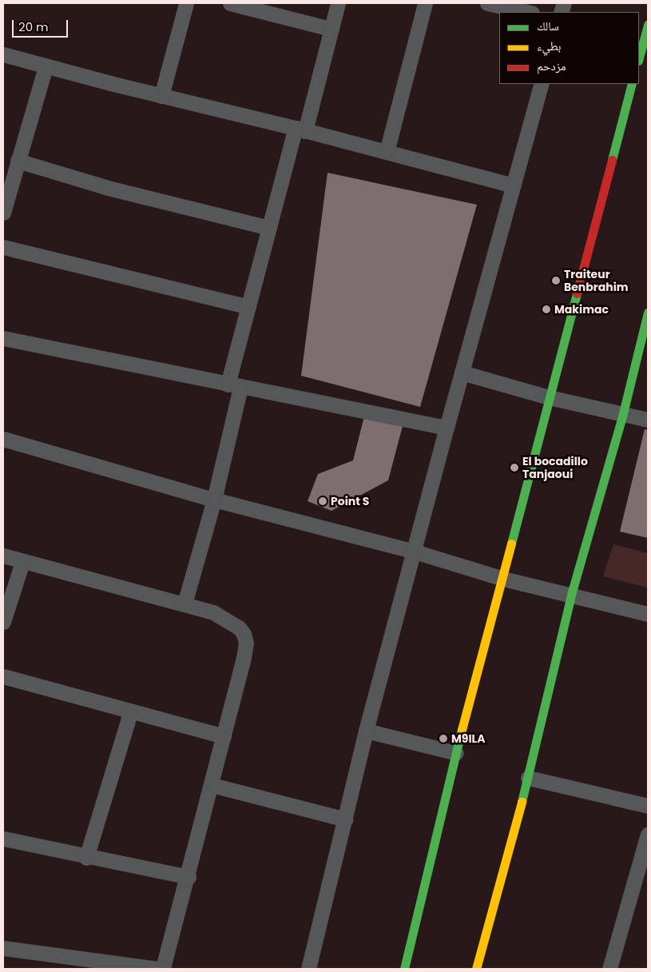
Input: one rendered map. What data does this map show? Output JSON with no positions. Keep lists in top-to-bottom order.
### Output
{
  "places": [
    "Traiteur Benbrahim",
    "Makimac",
    "El bocadillo Tanjaoui",
    "Point S",
    "M9ILA"
  ],
  "legend": ["سالك", "بطيء", "مزدحم"],
  "scale_bar": "20 m"
}
